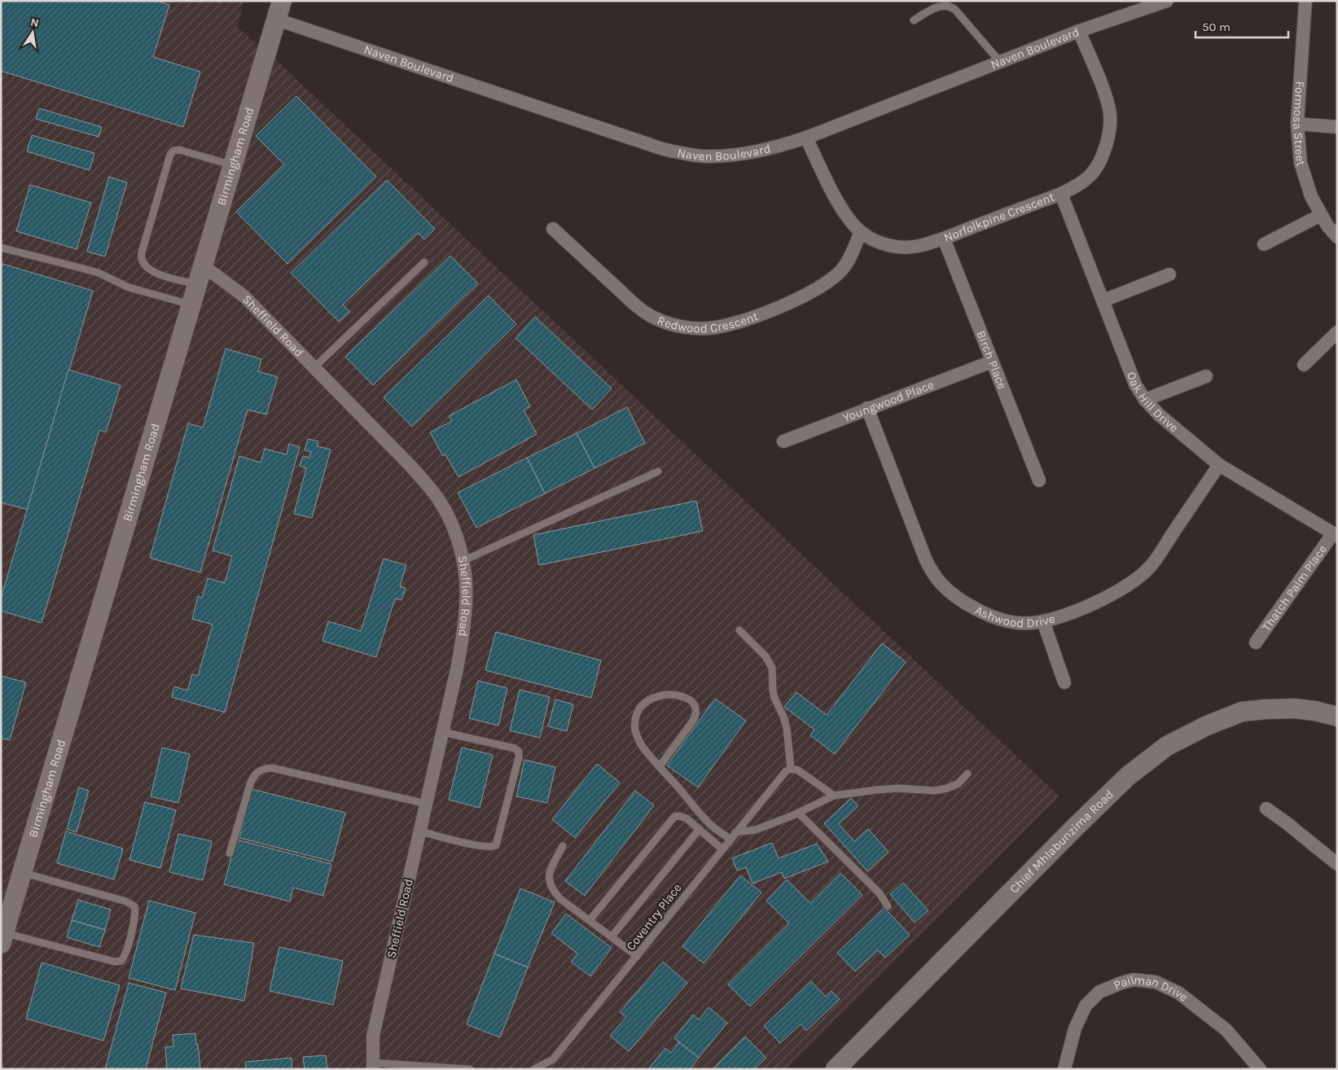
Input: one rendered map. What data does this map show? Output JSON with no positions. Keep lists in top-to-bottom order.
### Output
{
  "streets": {
    "street": [
      "Naven Boulevard",
      "Formosa Street",
      "Birmingham Road",
      "Norfolkpine Crescent",
      "Redwood Crescent",
      "Sheffield Road",
      "Birch Place",
      "Youngwood Place",
      "Oak Hill Drive",
      "Thatch Palm Place",
      "Ashwood Drive",
      "Chief Mhlabunzima Road",
      "Pailman Drive"
    ],
    "lane": ["Coventry Place"]
  },
  "crossings": [
    ["Naven Boulevard", "Birmingham Road"],
    ["Naven Boulevard", "Norfolkpine Crescent"],
    ["Birmingham Road", "Sheffield Road"],
    ["Norfolkpine Crescent", "Redwood Crescent"],
    ["Norfolkpine Crescent", "Birch Place"],
    ["Norfolkpine Crescent", "Oak Hill Drive"],
    ["Birch Place", "Youngwood Place"],
    ["Youngwood Place", "Ashwood Drive"],
    ["Oak Hill Drive", "Thatch Palm Place"],
    ["Oak Hill Drive", "Ashwood Drive"]
  ],
  "scale_bar": "50 m",
  "north": "top"
}
